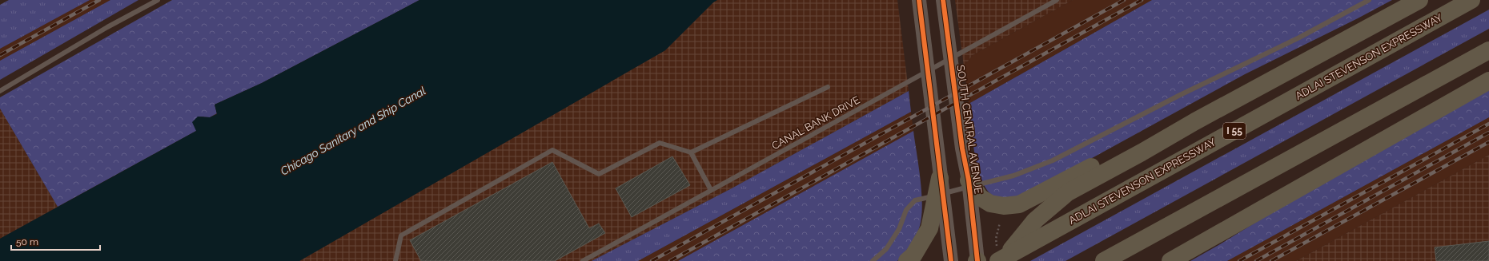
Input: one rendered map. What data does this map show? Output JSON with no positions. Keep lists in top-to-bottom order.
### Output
{
  "streets": {
    "highway": ["ADLAI STEVENSON EXPRESSWAY", "I 55"],
    "main road": ["SOUTH CENTRAL AVENUE"],
    "lane": ["CANAL BANK DRIVE"]
  },
  "water": ["Chicago Sanitary and Ship Canal"],
  "scale_bar": "50 m"
}
